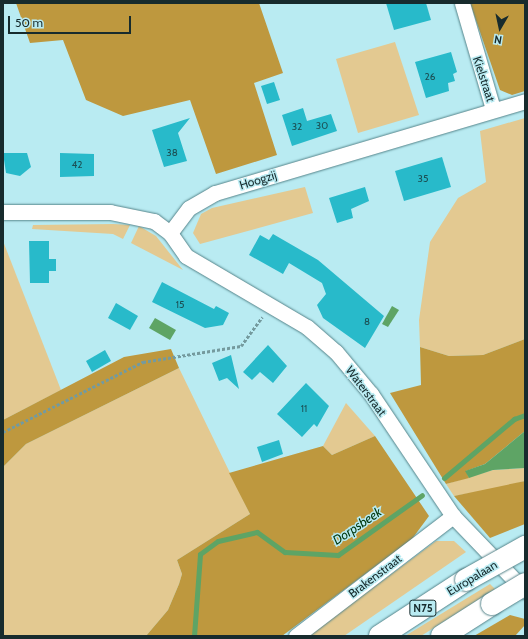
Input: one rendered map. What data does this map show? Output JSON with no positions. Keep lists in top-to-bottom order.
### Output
{
  "streets": {
    "highway": ["Europalaan", "N75"],
    "street": [
      "Kielstraat",
      "Hoogzij",
      "Waterstraat",
      "Brakenstraat"
    ]
  },
  "crossings": [
    ["Kielstraat", "Hoogzij"],
    ["Hoogzij", "Waterstraat"],
    ["Waterstraat", "Brakenstraat"]
  ],
  "water": ["Dorpsbeek"],
  "house_numbers": [
    "26",
    "30",
    "32",
    "38",
    "42",
    "35",
    "15",
    "8",
    "11"
  ],
  "scale_bar": "50 m",
  "north": "bottom"
}
